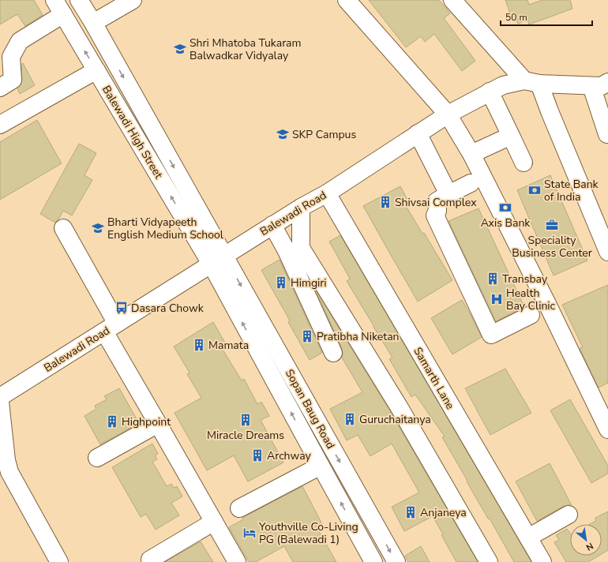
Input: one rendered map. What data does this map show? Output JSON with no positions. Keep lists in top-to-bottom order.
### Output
{
  "streets": {
    "street": [
      "Balewadi High Street",
      "Balewadi Road",
      "Samarth Lane",
      "Sopan Baug Road"
    ]
  },
  "crossings": [
    ["Balewadi High Street", "Balewadi Road"],
    ["Balewadi High Street", "Sopan Baug Road"],
    ["Balewadi Road", "Samarth Lane"],
    ["Balewadi Road", "Sopan Baug Road"]
  ],
  "places": {
    "school or university": ["Shri Mhatoba Tukaram Balwadkar Vidyalay", "SKP Campus", "Bharti Vidyapeeth English Medium School"],
    "bank": ["State Bank of India", "Axis Bank"],
    "building": [
      "Shivsai Complex",
      "Transbay",
      "Himgiri",
      "Pratibha Niketan",
      "Mamata",
      "Guruchaitanya",
      "Miracle Dreams",
      "Highpoint",
      "Archway",
      "Anjaneya"
    ],
    "office": ["Speciality Business Center"],
    "hospital": ["Health Bay Clinic"],
    "bus stop": ["Dasara Chowk"],
    "hotel": ["Youthville Co-Living PG (Balewadi 1)"]
  },
  "scale_bar": "50 m",
  "north": "bottom right"
}
